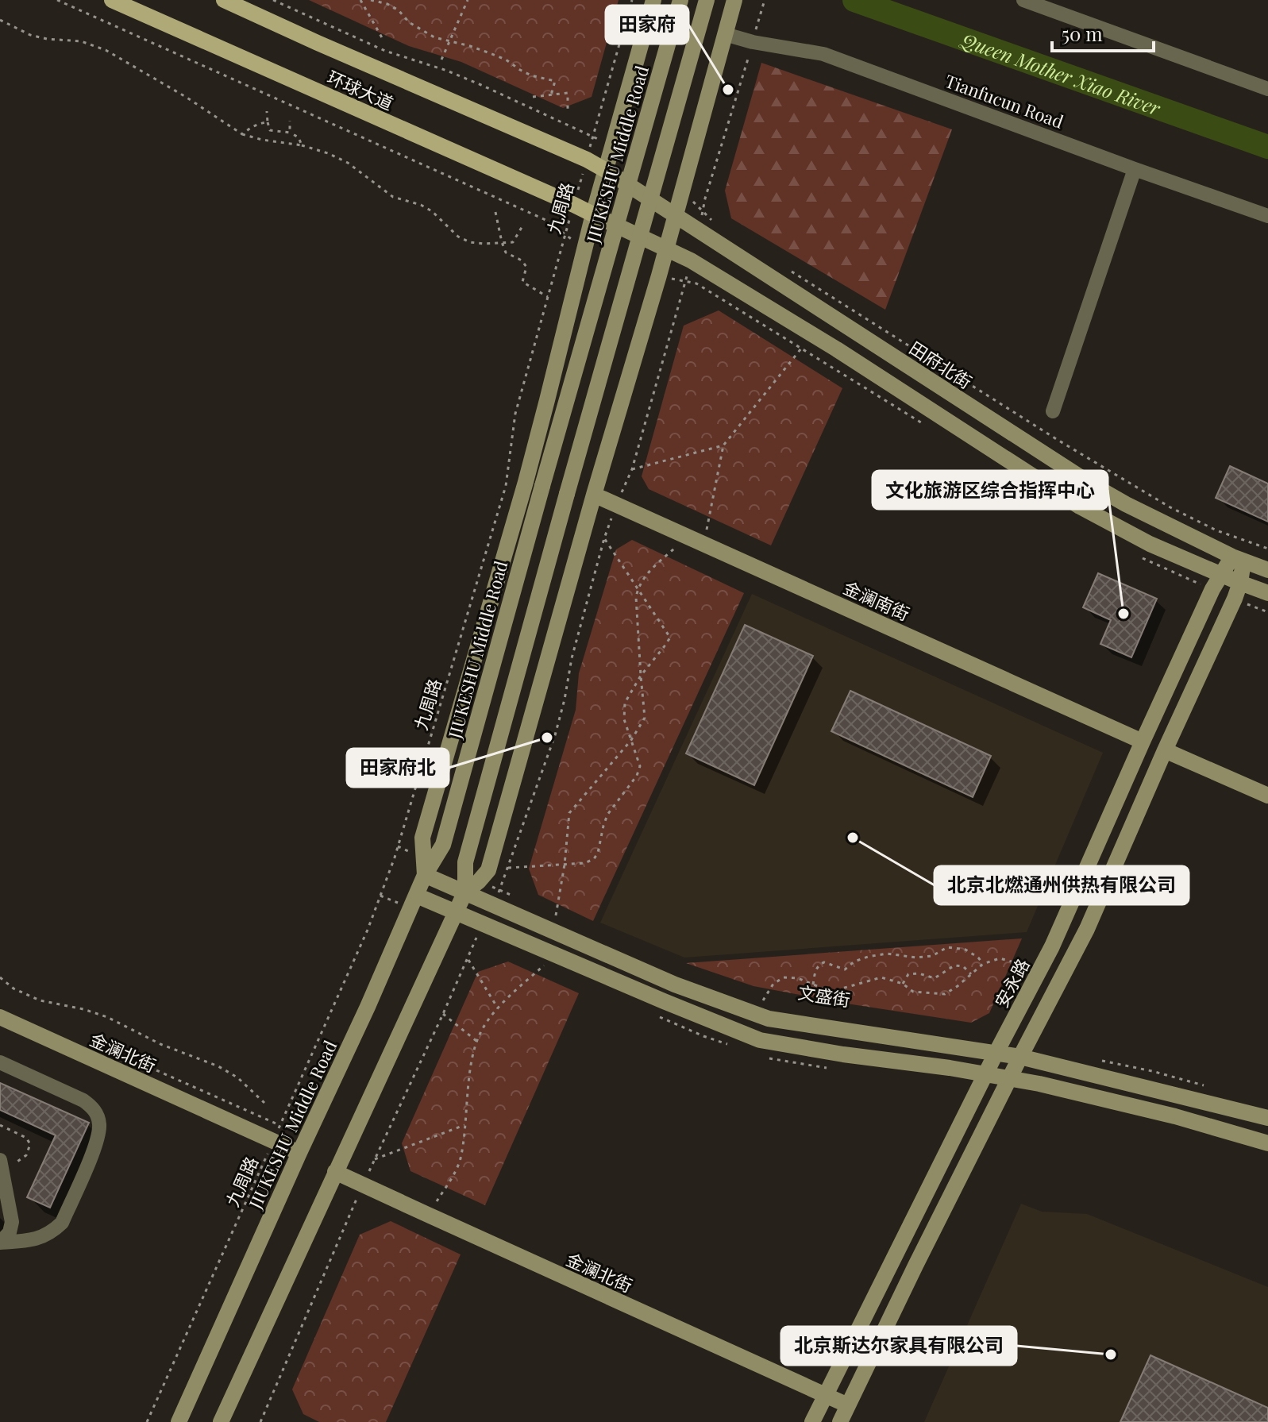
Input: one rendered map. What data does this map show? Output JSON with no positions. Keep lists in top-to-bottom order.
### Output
{
  "streets": {
    "main road": [
      "环球大道",
      "JIUKESHU Middle Road",
      "田府北街",
      "金澜南街",
      "安永路",
      "文盛街",
      "金澜北街"
    ],
    "street": ["Tianfucun Road"],
    "path": ["九周路"]
  },
  "crossings": [
    ["环球大道", "九周路"],
    ["环球大道", "田府北街"],
    ["JIUKESHU Middle Road", "文盛街"],
    ["JIUKESHU Middle Road", "金澜北街"],
    ["九周路", "金澜北街"],
    ["田府北街", "安永路"],
    ["金澜南街", "安永路"],
    ["安永路", "文盛街"],
    ["安永路", "金澜北街"]
  ],
  "water": ["Queen Mother Xiao River"],
  "places": [
    "田家府",
    "文化旅游区综合指挥中心",
    "田家府北",
    "北京北燃通州供热有限公司",
    "北京斯达尔家具有限公司"
  ],
  "scale_bar": "50 m"
}
